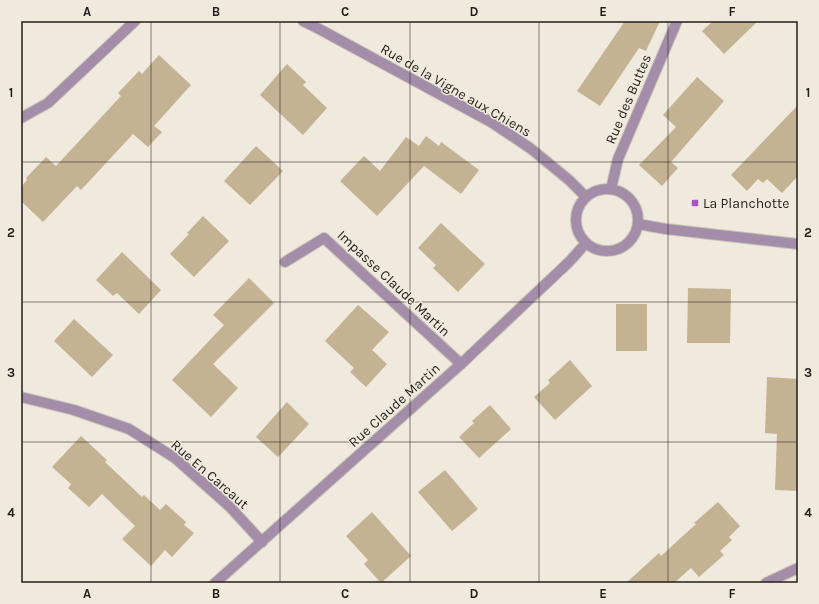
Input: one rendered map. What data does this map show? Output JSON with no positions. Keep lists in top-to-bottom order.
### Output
{
  "streets": {
    "street": [
      "Rue de la Vigne aux Chiens",
      "Rue des Buttes",
      "Impasse Claude Martin",
      "Rue Claude Martin",
      "Rue En Carcaut"
    ]
  },
  "crossings": [
    ["Rue de la Vigne aux Chiens", "Rue des Buttes"],
    ["Rue de la Vigne aux Chiens", "Rue Claude Martin"],
    ["Rue des Buttes", "Rue Claude Martin"],
    ["Impasse Claude Martin", "Rue Claude Martin"],
    ["Rue Claude Martin", "Rue En Carcaut"]
  ],
  "places": {
    "transit": ["La Planchotte"]
  },
  "grid": {
    "columns": [
      "A",
      "B",
      "C",
      "D",
      "E",
      "F"
    ],
    "rows": [
      "1",
      "2",
      "3",
      "4"
    ]
  }
}
